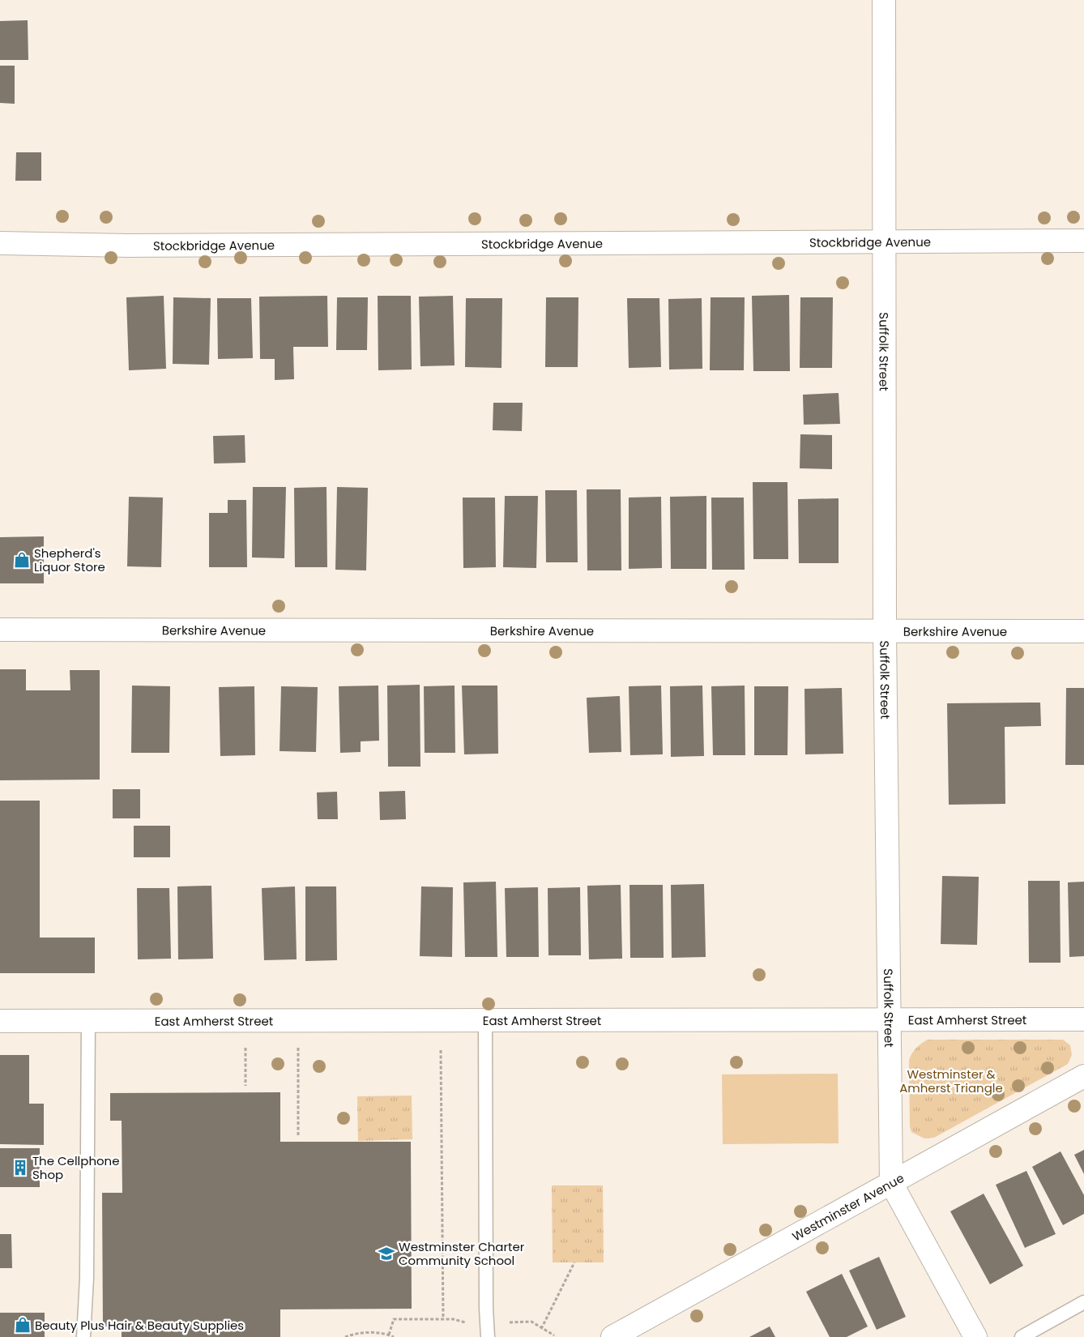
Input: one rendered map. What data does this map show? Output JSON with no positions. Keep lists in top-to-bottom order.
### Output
{
  "streets": {
    "street": [
      "Stockbridge Avenue",
      "Suffolk Street",
      "Berkshire Avenue",
      "East Amherst Street",
      "Westminster Avenue"
    ]
  },
  "crossings": [
    ["Stockbridge Avenue", "Suffolk Street"],
    ["Suffolk Street", "Berkshire Avenue"],
    ["Suffolk Street", "East Amherst Street"],
    ["Suffolk Street", "Westminster Avenue"]
  ],
  "parks": ["Westminster & Amherst Triangle"],
  "places": {
    "shop": ["Shepherd's Liquor Store", "Beauty Plus Hair & Beauty Supplies"],
    "building": ["The Cellphone Shop"],
    "school or university": ["Westminster Charter Community School"]
  }
}
